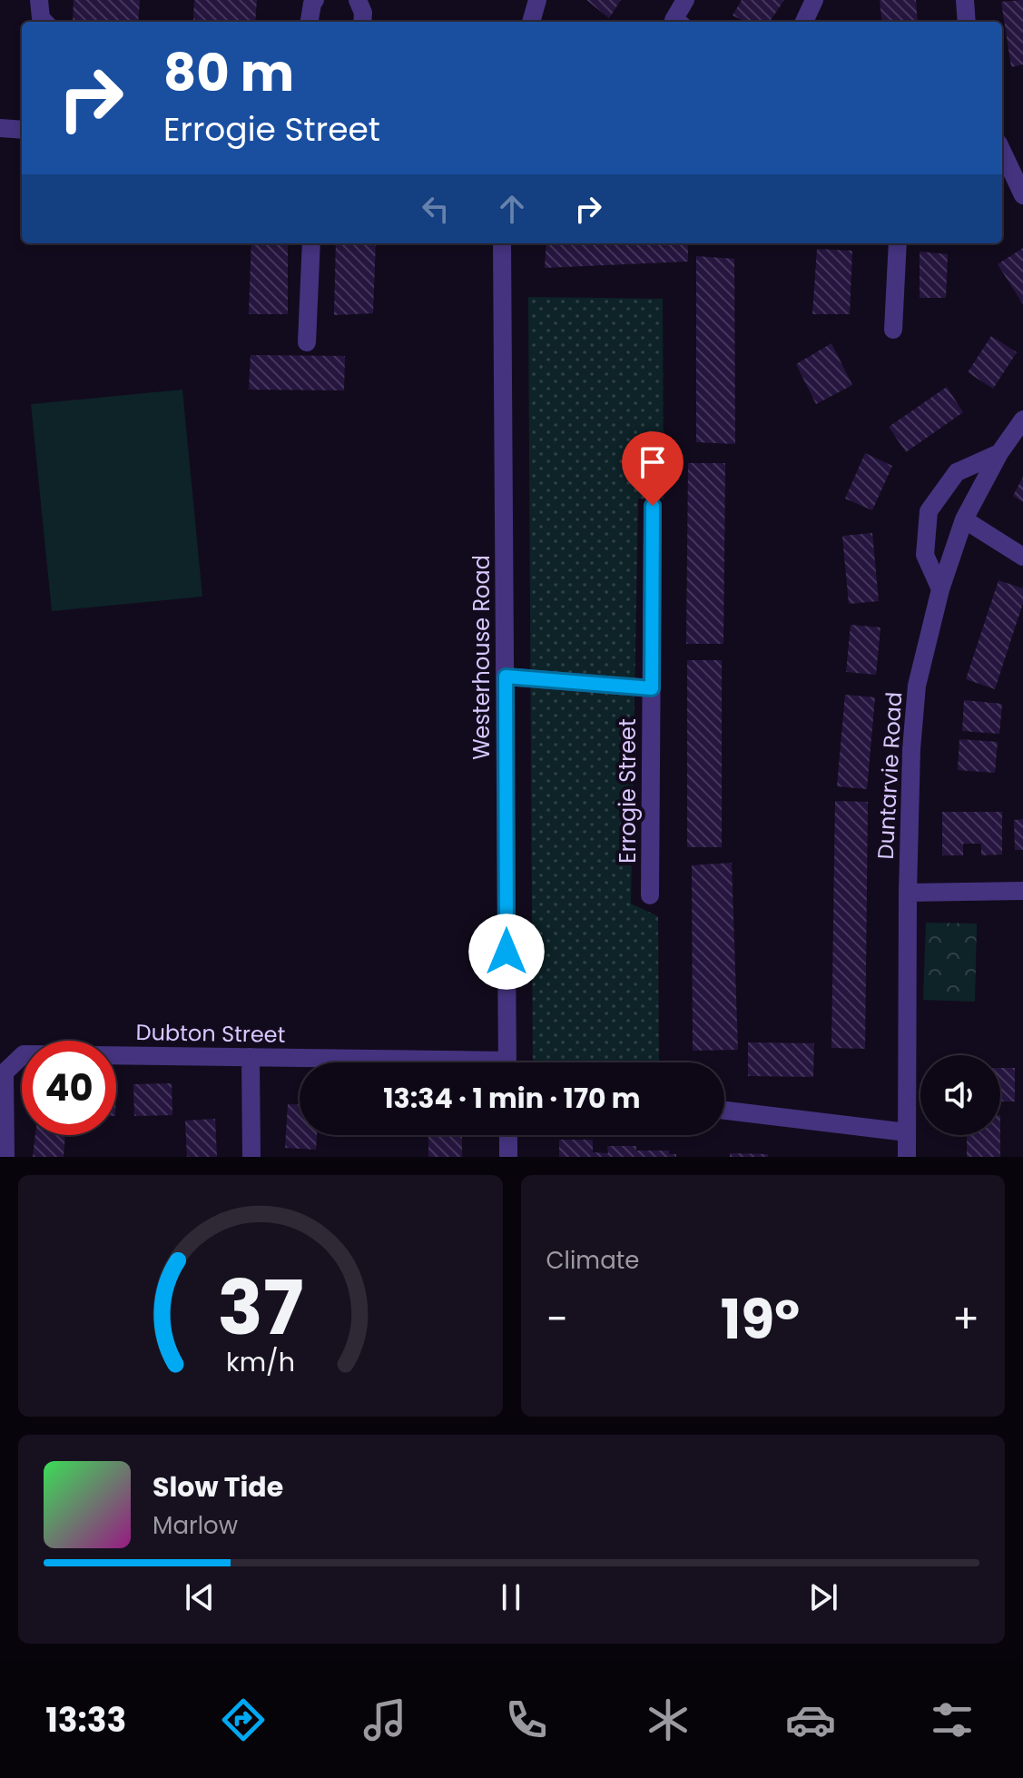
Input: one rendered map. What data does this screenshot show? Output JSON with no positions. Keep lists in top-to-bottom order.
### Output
{
  "streets": {
    "street": [
      "Westerhouse Road",
      "Duntarvie Road",
      "Errogie Street",
      "Dubton Street"
    ]
  },
  "crossings": [
    ["Westerhouse Road", "Errogie Street"]
  ],
  "page": {
    "turn": ["80 m", "Errogie Street"],
    "limit": "40",
    "trip": "13:34 · 1 min · 170 m",
    "tile": "Climate",
    "heat": ["−", "19°", "+"],
    "song": ["Slow Tide", "Marlow"],
    "tabs": "13:33",
    "gauge": ["37", "km/h"]
  }
}
